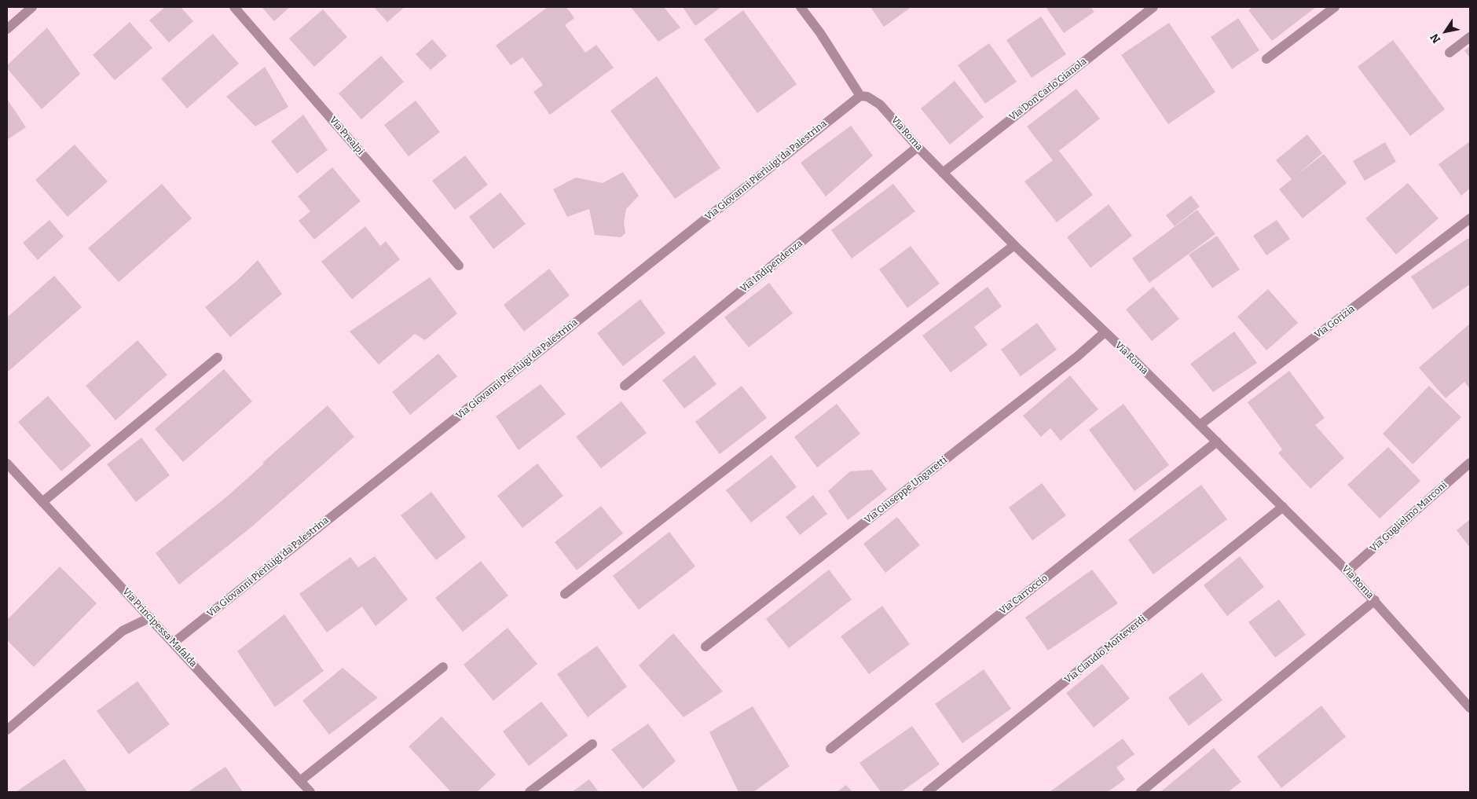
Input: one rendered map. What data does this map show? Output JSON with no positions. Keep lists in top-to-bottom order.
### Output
{
  "streets": {
    "street": [
      "Via Don Carlo Gianola",
      "Via Roma",
      "Via Prealpi",
      "Via Giovanni Pierluigi da Palestrina",
      "Via Indipendenza",
      "Via Gorizia",
      "Via Giuseppe Ungaretti",
      "Via Guglielmo Marconi",
      "Via Carroccio",
      "Via Principessa Mafalda",
      "Via Claudio Monteverdi"
    ]
  },
  "crossings": [
    ["Via Don Carlo Gianola", "Via Roma"],
    ["Via Roma", "Via Giovanni Pierluigi da Palestrina"],
    ["Via Roma", "Via Indipendenza"],
    ["Via Roma", "Via Gorizia"],
    ["Via Roma", "Via Giuseppe Ungaretti"],
    ["Via Roma", "Via Guglielmo Marconi"],
    ["Via Roma", "Via Carroccio"],
    ["Via Roma", "Via Claudio Monteverdi"],
    ["Via Giovanni Pierluigi da Palestrina", "Via Principessa Mafalda"]
  ],
  "north": "bottom left"
}
